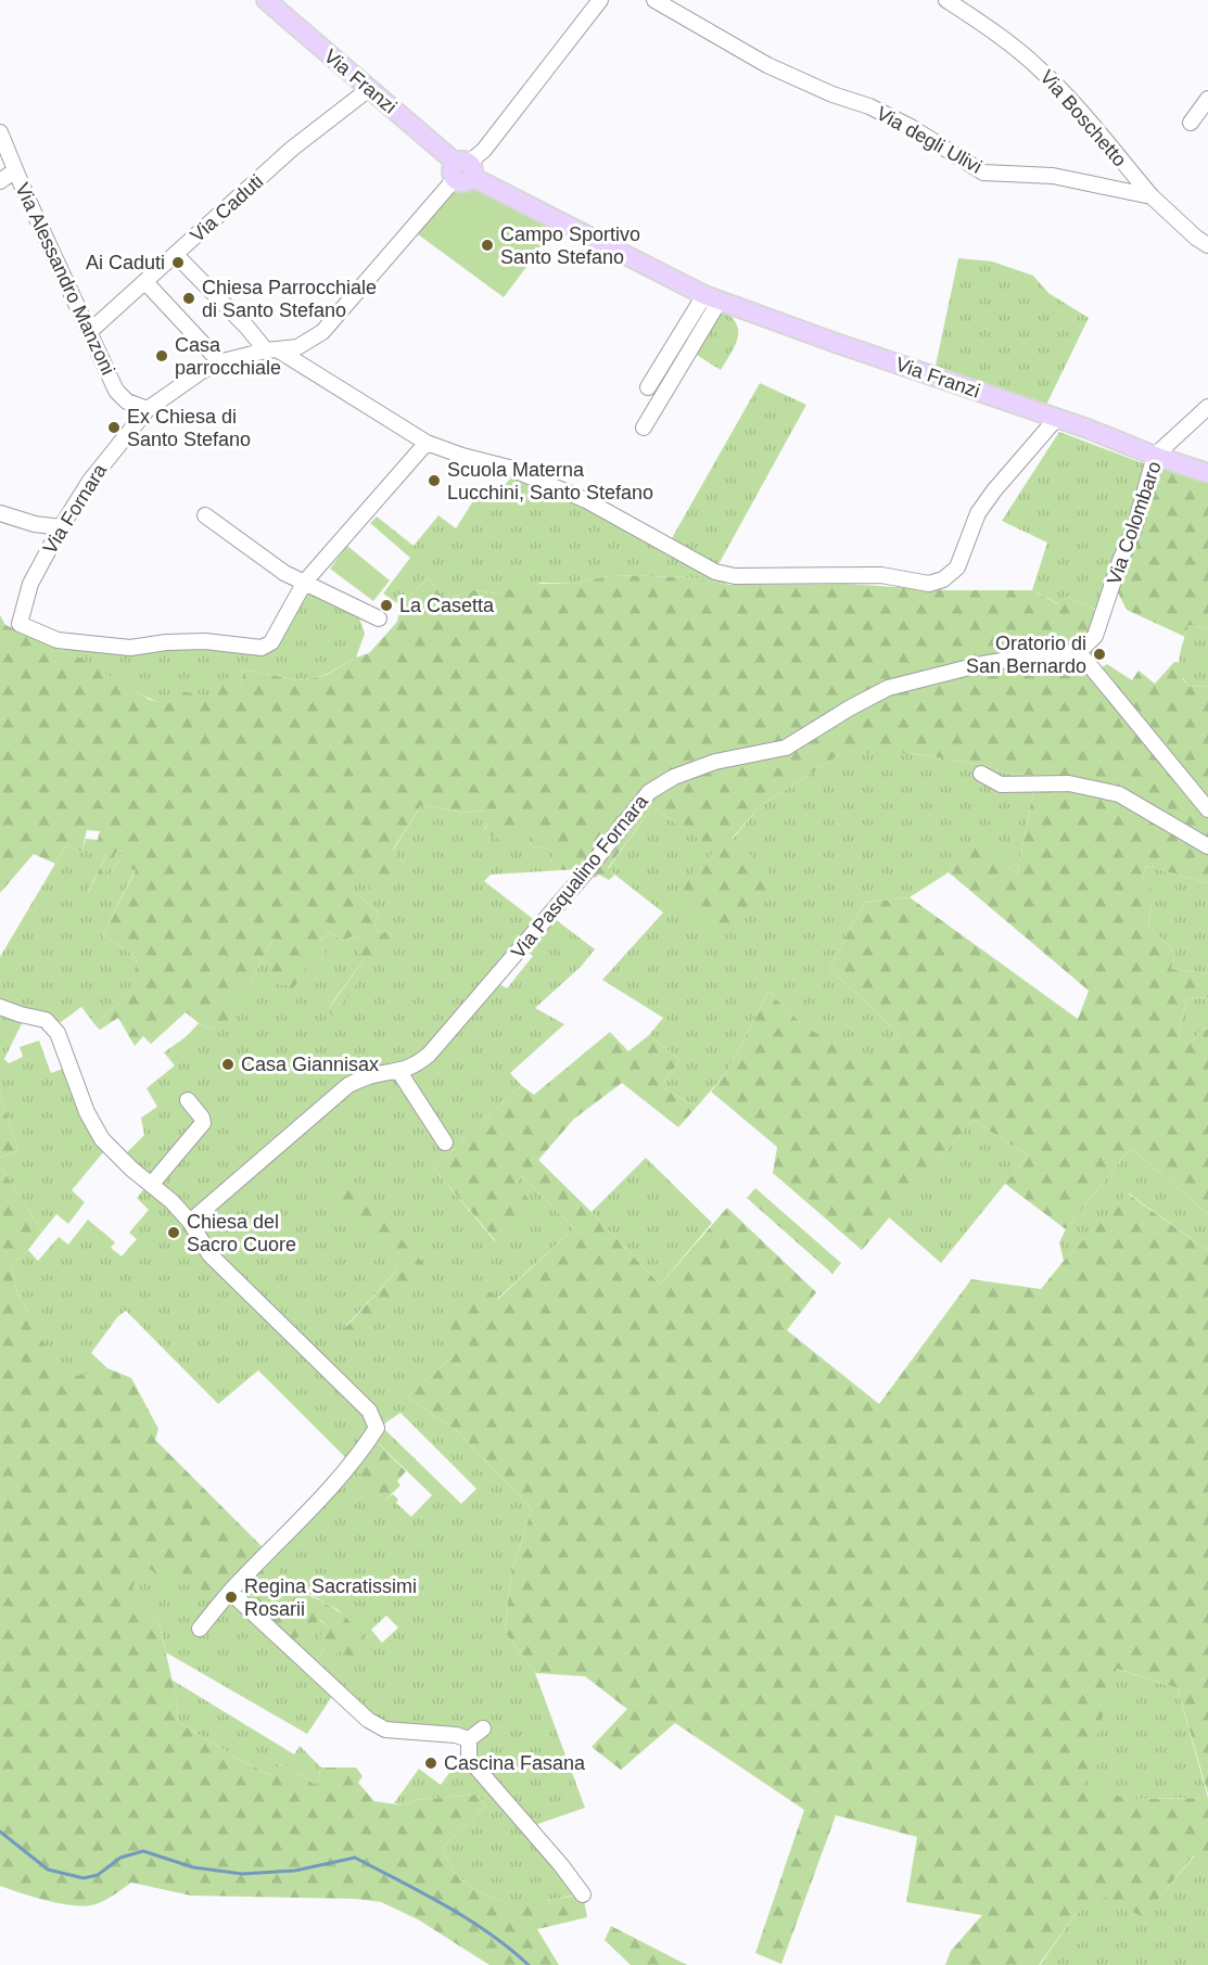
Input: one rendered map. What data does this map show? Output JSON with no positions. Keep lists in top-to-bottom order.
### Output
{
  "streets": {
    "main road": ["Via Franzi"],
    "street": [
      "Via Boschetto",
      "Via degli Ulivi",
      "Via Caduti",
      "Via Alessandro Manzoni",
      "Via Fornara",
      "Via Colombaro",
      "Via Pasqualino Fornara"
    ]
  },
  "crossings": [
    ["Via Franzi", "Via Caduti"],
    ["Via Franzi", "Via Fornara"],
    ["Via Franzi", "Via Colombaro"],
    ["Via Boschetto", "Via degli Ulivi"],
    ["Via Caduti", "Via Alessandro Manzoni"],
    ["Via Alessandro Manzoni", "Via Fornara"],
    ["Via Colombaro", "Via Pasqualino Fornara"]
  ],
  "places": [
    "Campo Sportivo Santo Stefano",
    "Ai Caduti",
    "Chiesa Parrocchiale di Santo Stefano",
    "Casa parrocchiale",
    "Ex Chiesa di Santo Stefano",
    "Scuola Materna Lucchini, Santo Stefano",
    "La Casetta",
    "Oratorio di San Bernardo",
    "Casa Giannisax",
    "Chiesa del Sacro Cuore",
    "Regina Sacratissimi Rosarii",
    "Cascina Fasana"
  ]
}
